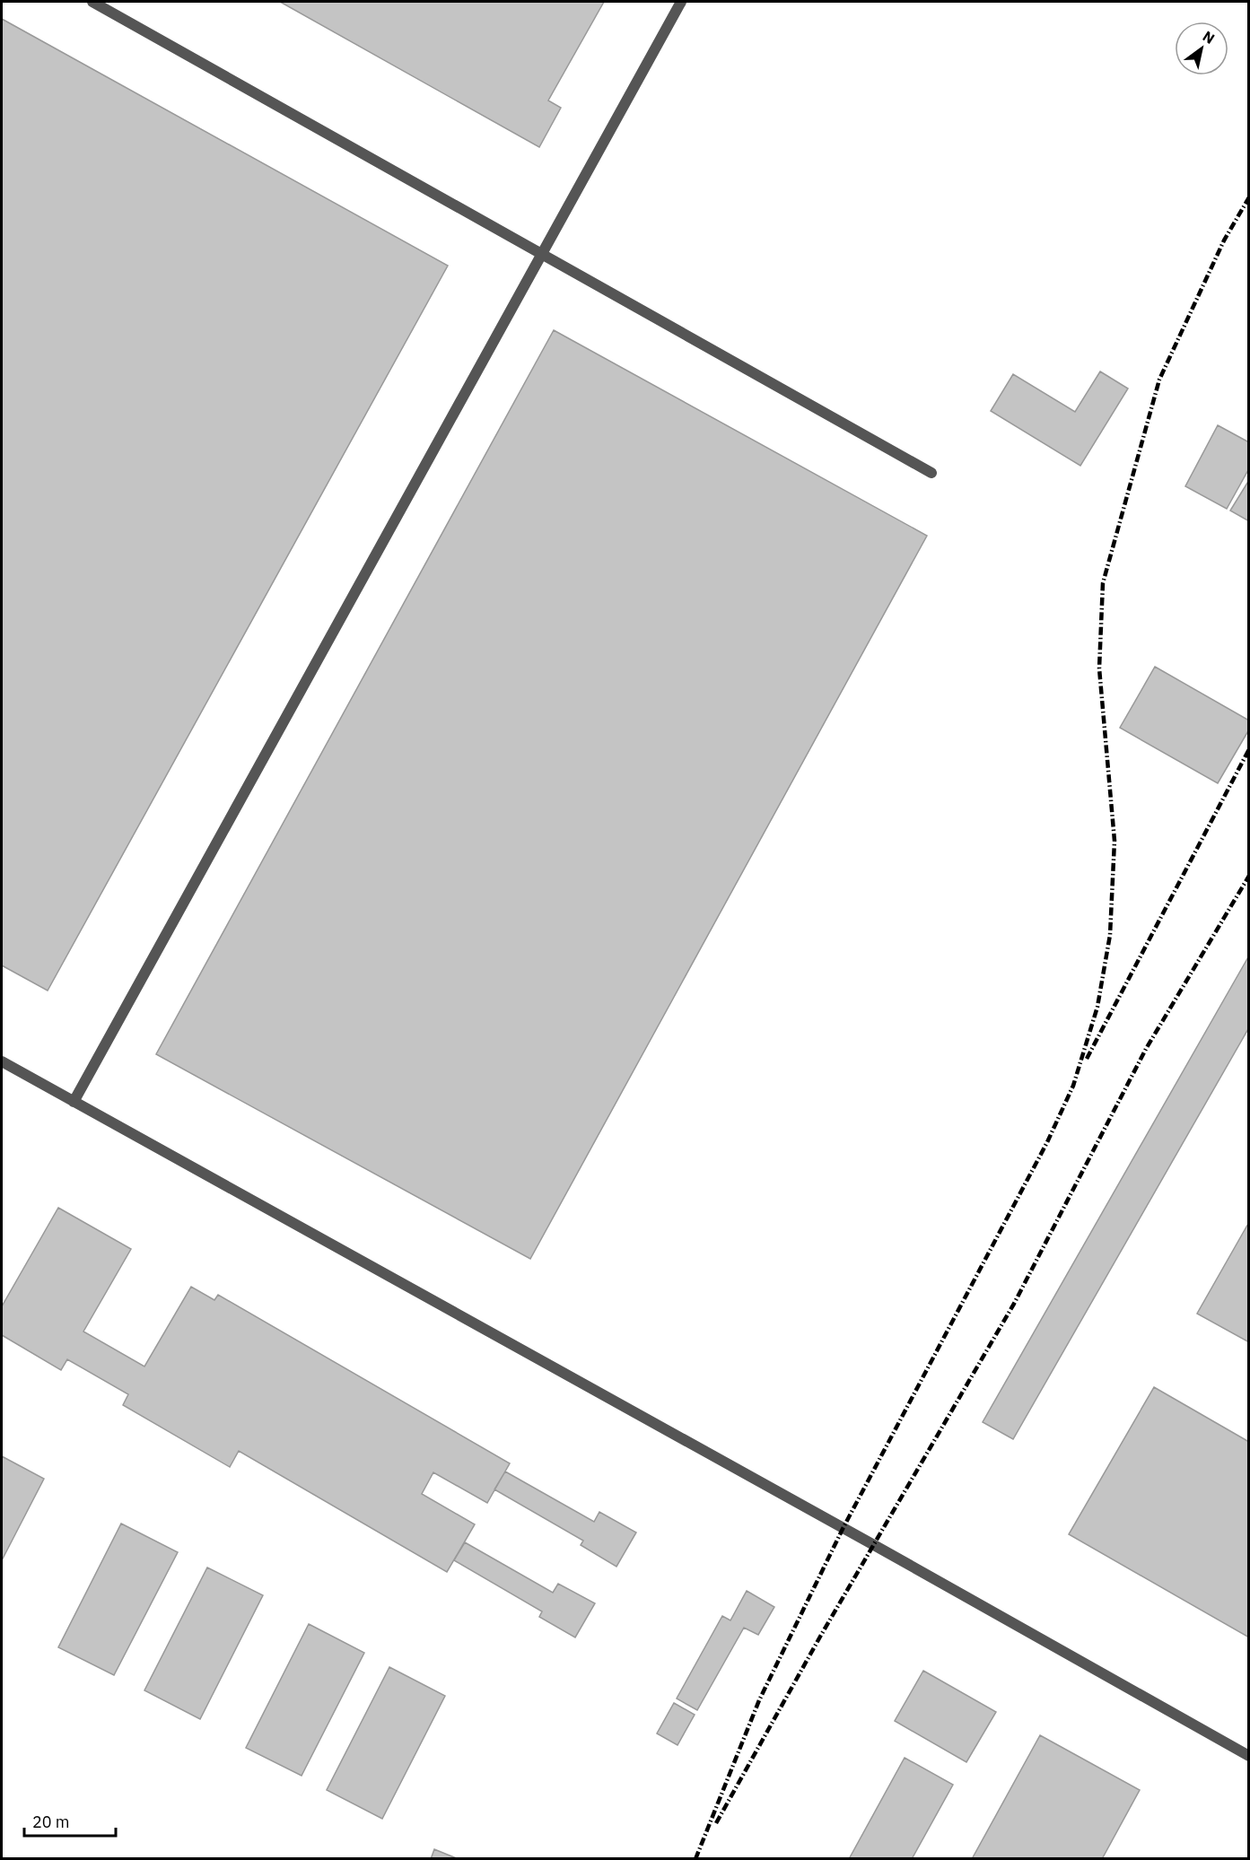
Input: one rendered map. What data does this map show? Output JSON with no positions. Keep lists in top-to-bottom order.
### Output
{
  "scale_bar": "20 m",
  "north": "top right"
}
